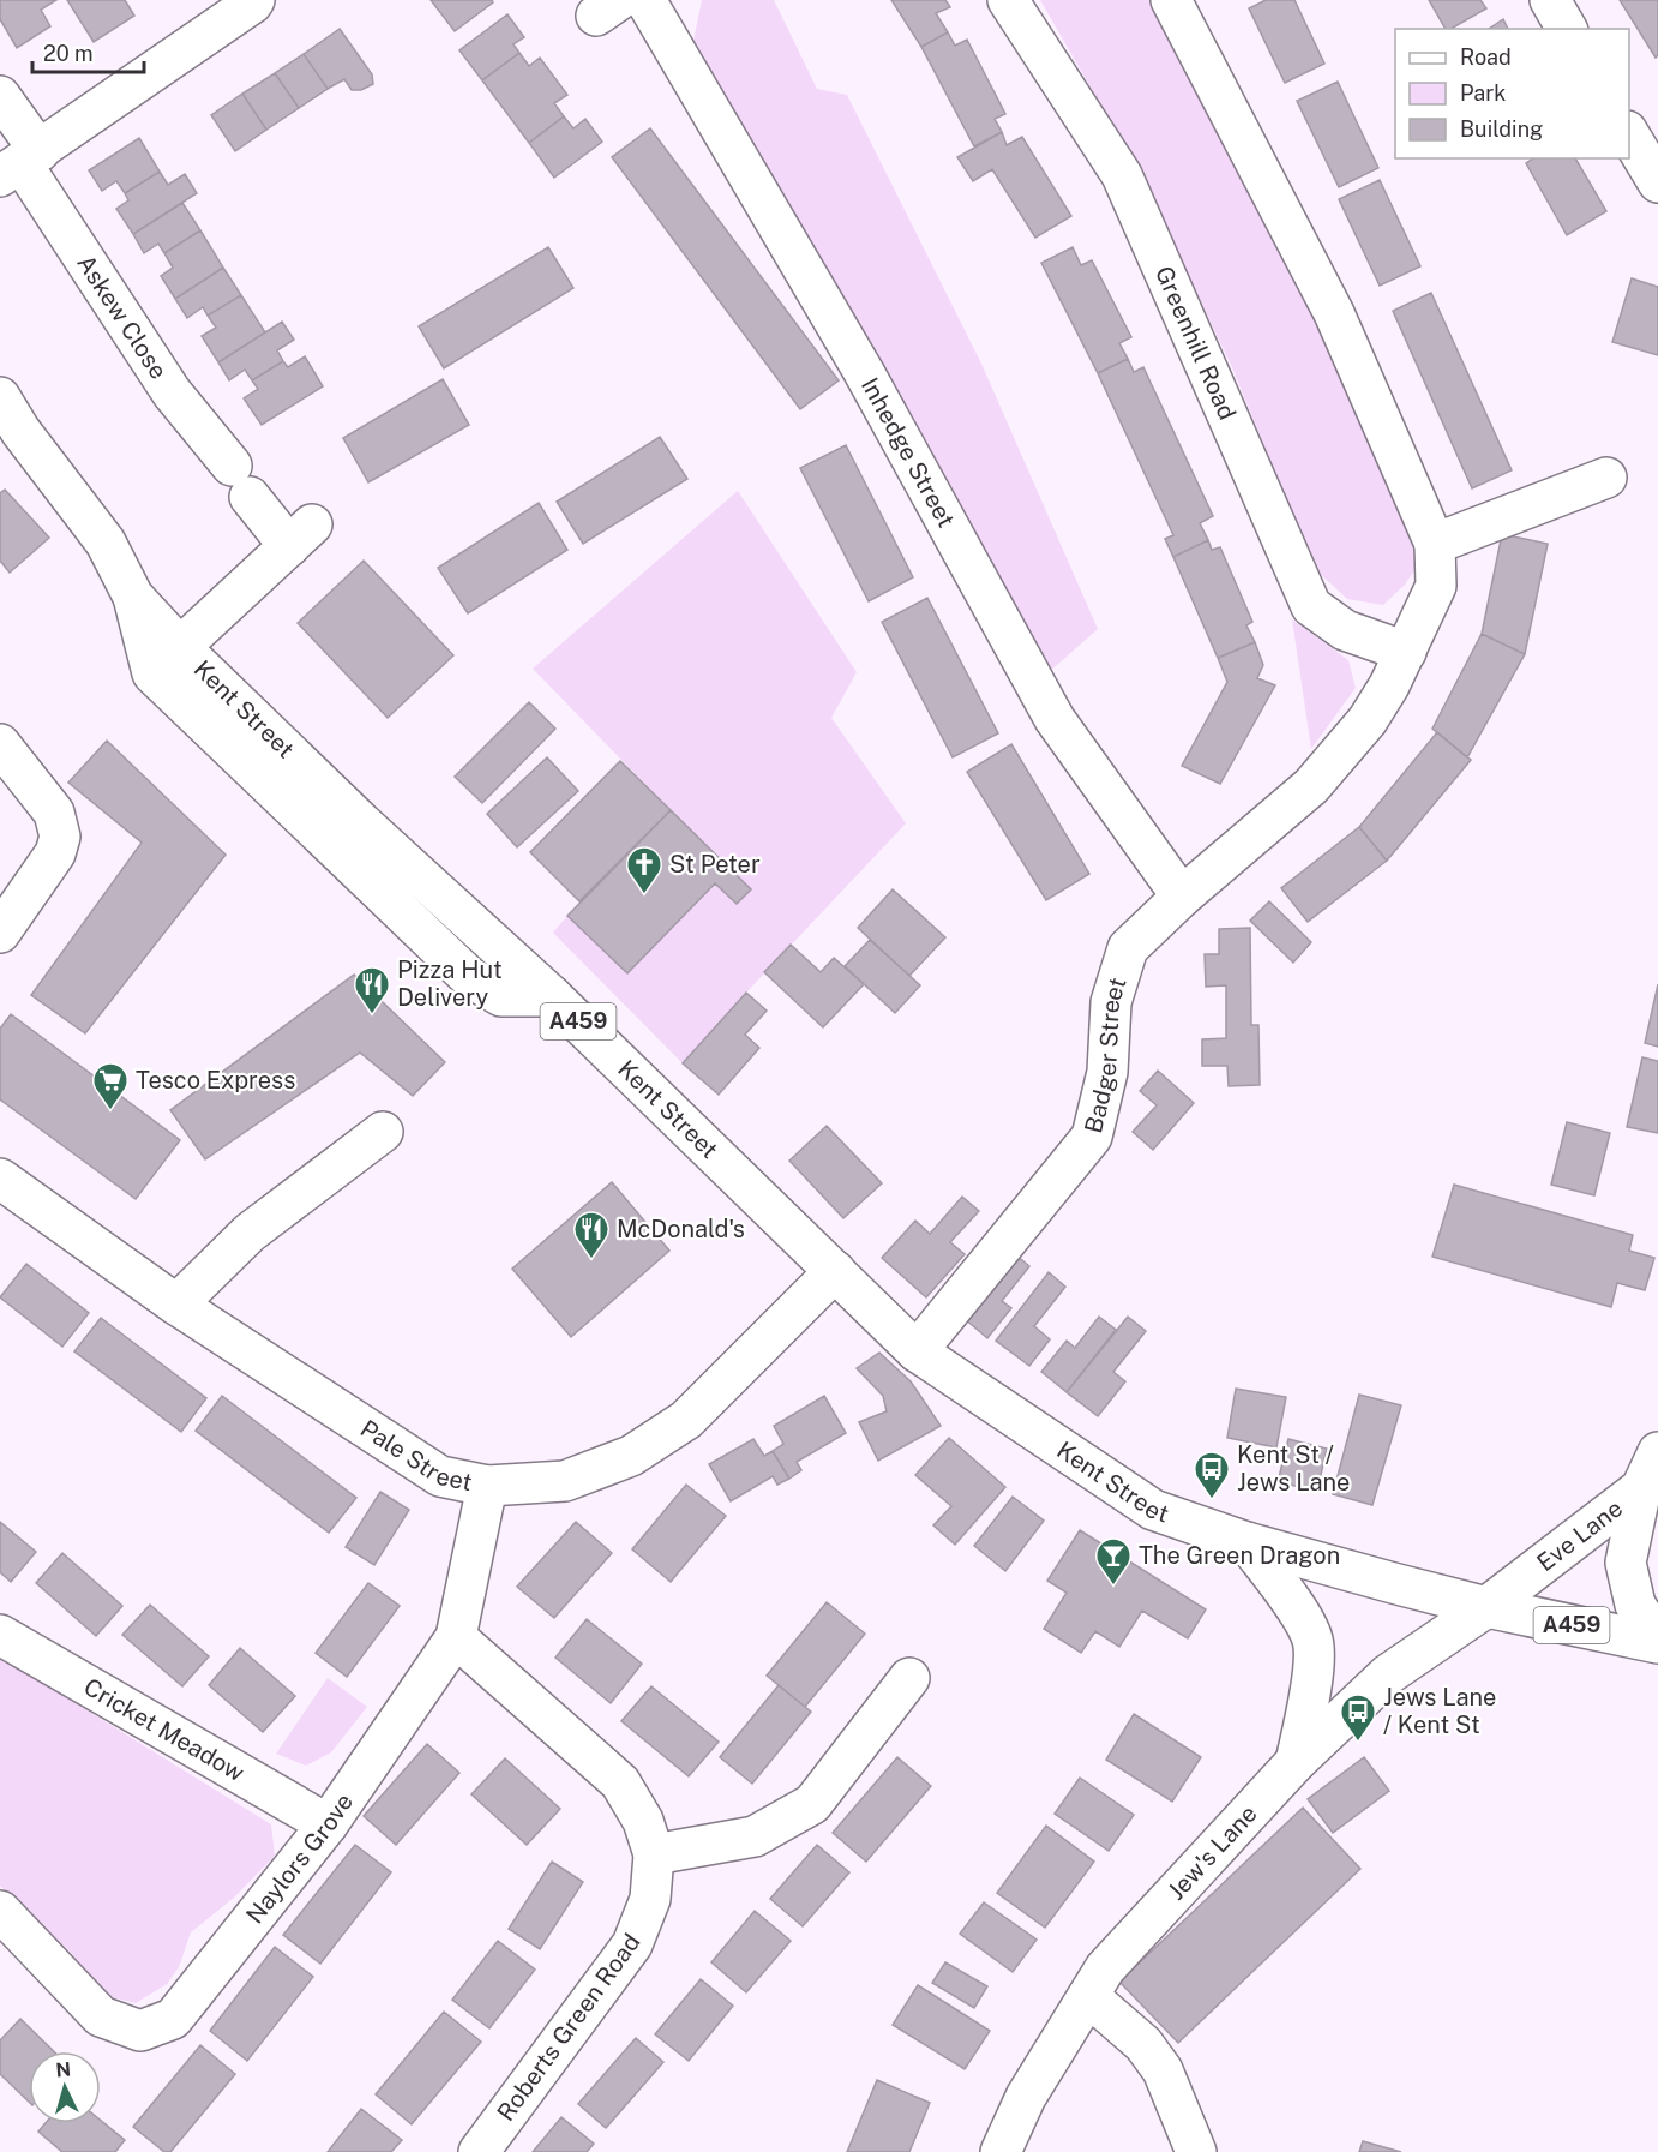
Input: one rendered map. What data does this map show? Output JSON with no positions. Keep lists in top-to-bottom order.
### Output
{
  "streets": {
    "street": [
      "Askew Close",
      "Greenhill Road",
      "Inhedge Street",
      "Kent Street",
      "A459",
      "Badger Street",
      "Pale Street",
      "Eve Lane",
      "Cricket Meadow",
      "Jew's Lane",
      "Naylors Grove",
      "Roberts Green Road"
    ]
  },
  "crossings": [
    ["Askew Close", "Kent Street"],
    ["Greenhill Road", "Badger Street"],
    ["Inhedge Street", "Badger Street"],
    ["Kent Street", "A459"],
    ["Kent Street", "Badger Street"],
    ["Kent Street", "Pale Street"],
    ["Kent Street", "Eve Lane"],
    ["Kent Street", "Jew's Lane"],
    ["A459", "Eve Lane"],
    ["A459", "Jew's Lane"],
    ["Pale Street", "Naylors Grove"],
    ["Eve Lane", "Jew's Lane"],
    ["Cricket Meadow", "Naylors Grove"],
    ["Naylors Grove", "Roberts Green Road"]
  ],
  "places": {
    "church": ["St Peter"],
    "restaurant": ["Pizza Hut Delivery", "McDonald's"],
    "supermarket": ["Tesco Express"],
    "bus stop": ["Kent St / Jews Lane", "Jews Lane / Kent St"],
    "bar": ["The Green Dragon"]
  },
  "legend": ["Road", "Park", "Building"],
  "scale_bar": "20 m",
  "north": "top"
}
